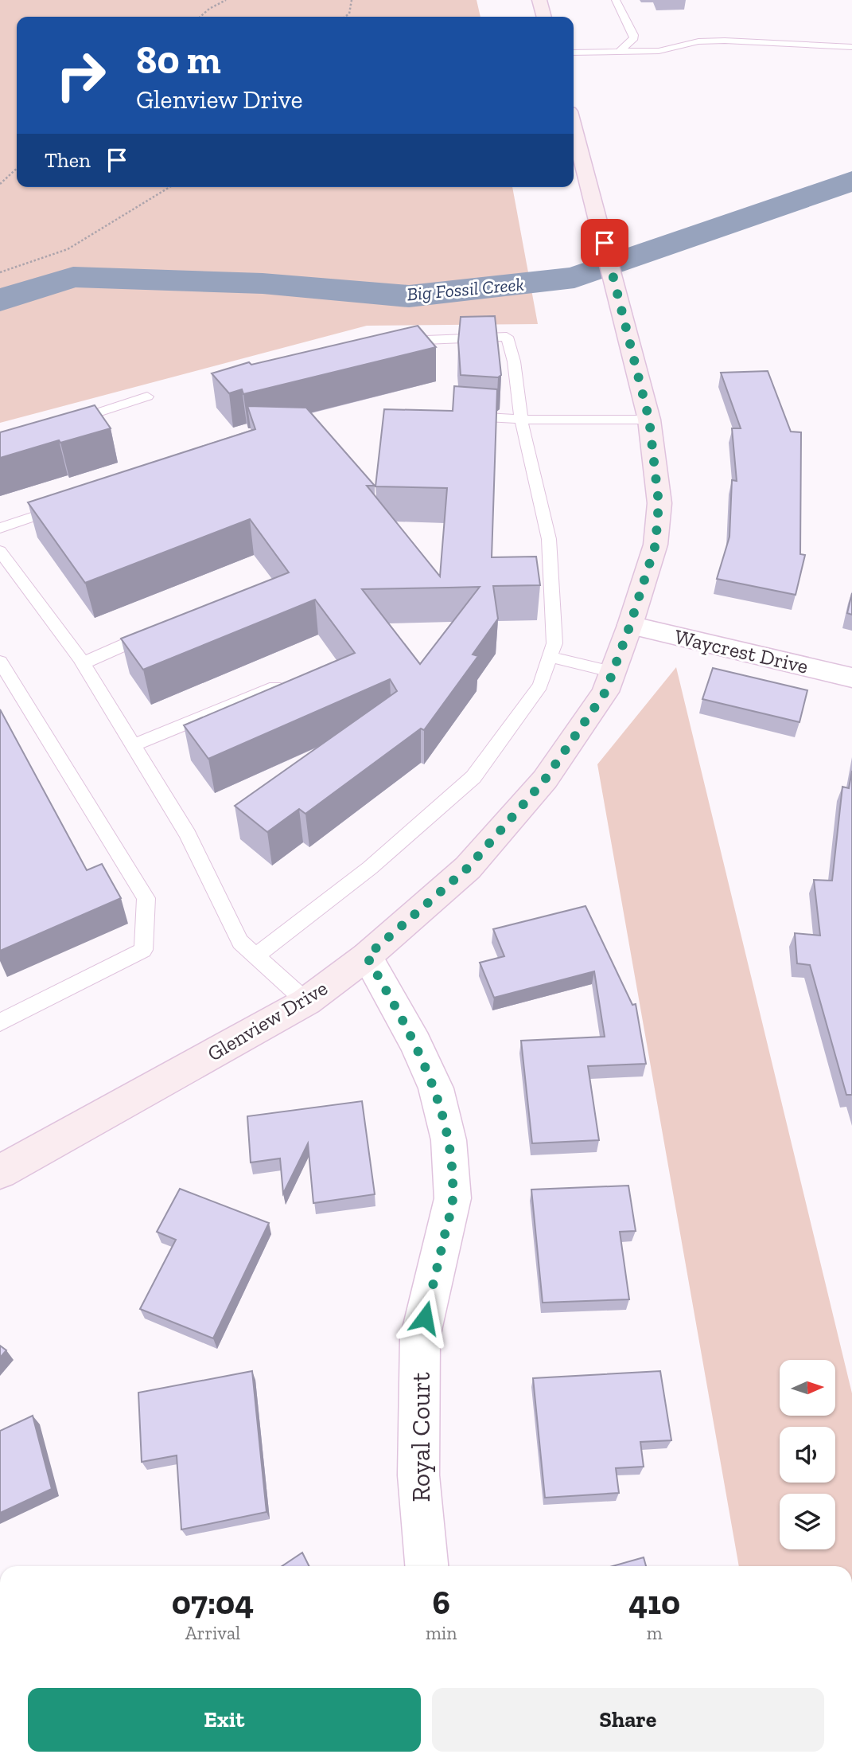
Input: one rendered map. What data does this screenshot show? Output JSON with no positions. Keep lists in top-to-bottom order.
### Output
{
  "streets": {
    "main road": ["Glenview Drive"],
    "street": ["Waycrest Drive", "Royal Court"]
  },
  "crossings": [
    ["Waycrest Drive", "Glenview Drive"],
    ["Glenview Drive", "Royal Court"]
  ],
  "water": ["Big Fossil Creek"],
  "north": "right",
  "page": {
    "turn": ["80 m", "Glenview Drive"],
    "then": "Then",
    "eta": [
      "07:04",
      "Arrival",
      "6",
      "min",
      "410",
      "m"
    ],
    "buttons": ["Exit", "Share"]
  }
}
